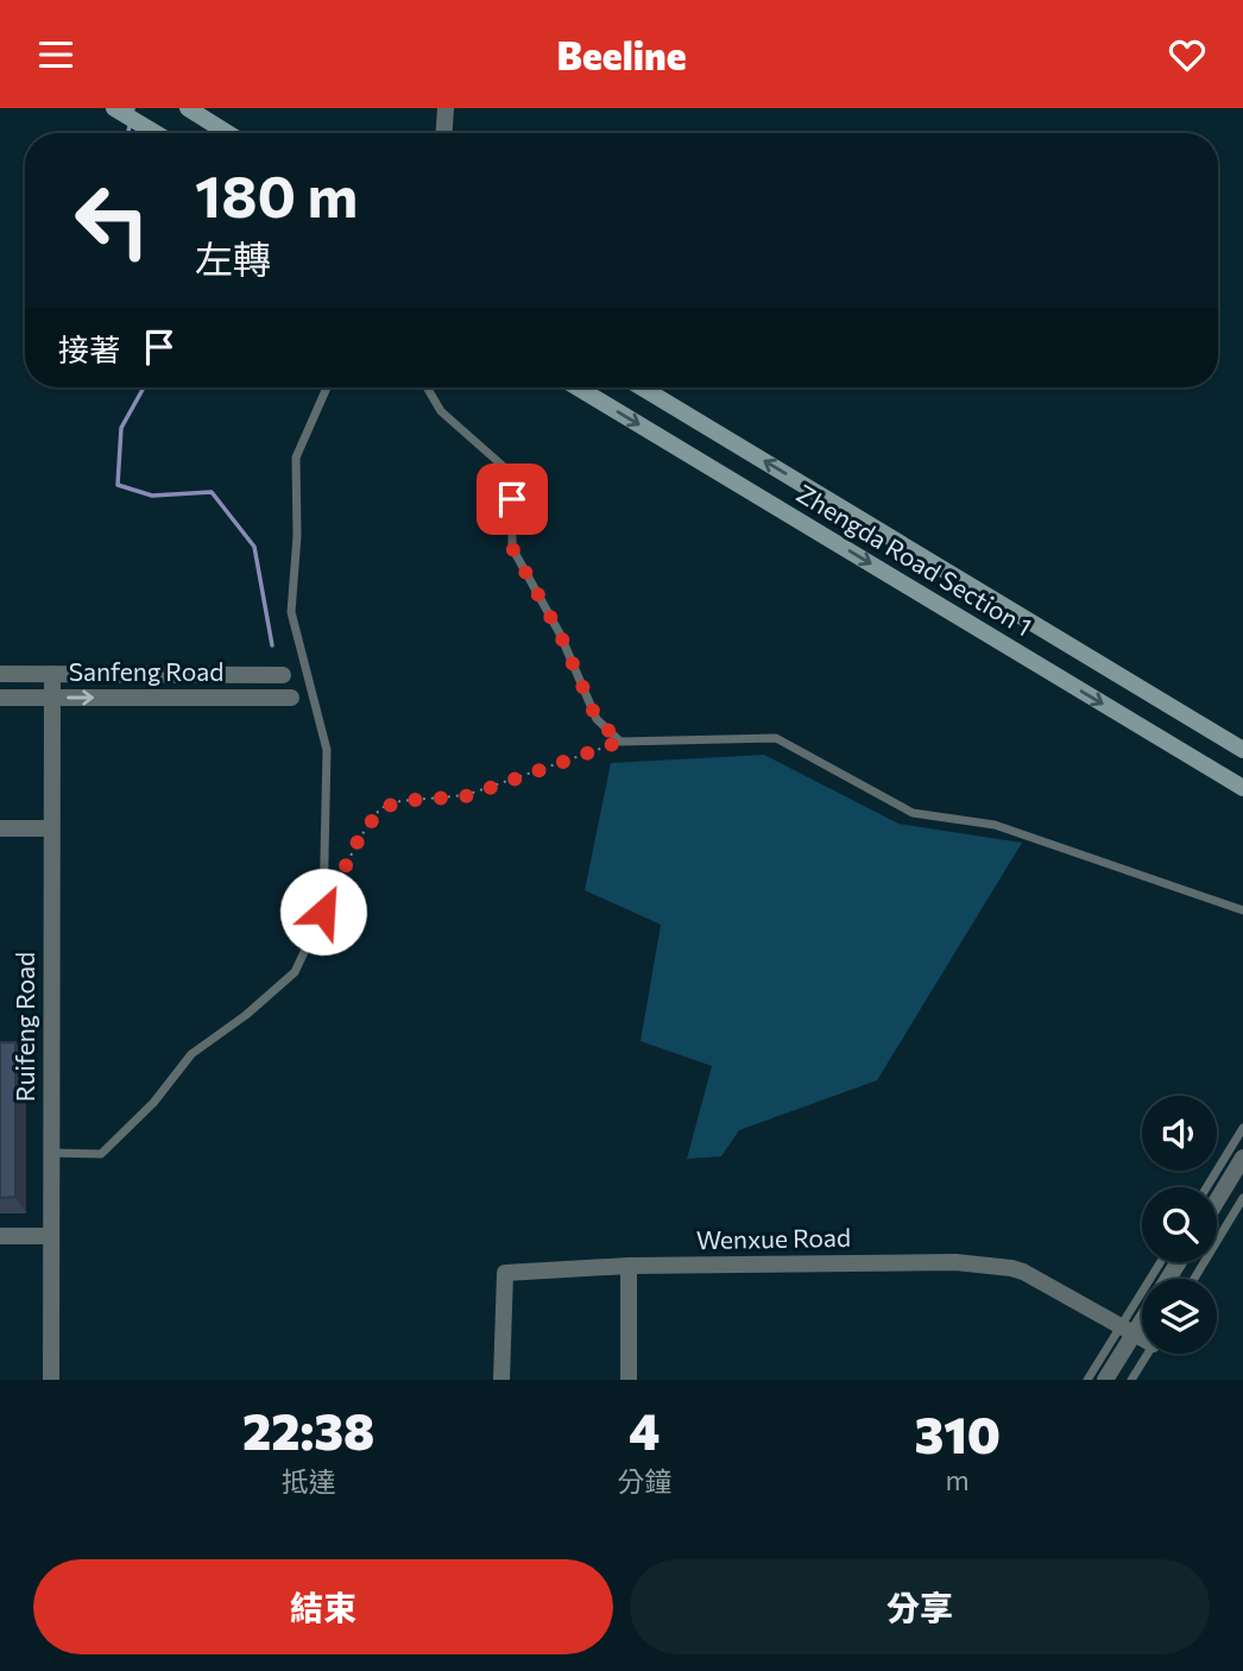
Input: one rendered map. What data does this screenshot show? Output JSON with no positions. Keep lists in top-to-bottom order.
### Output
{
  "streets": {
    "main road": ["Zhengda Road Section 1"],
    "street": ["Sanfeng Road", "Ruifeng Road", "Wenxue Road"]
  },
  "crossings": [
    ["Sanfeng Road", "Ruifeng Road"]
  ],
  "page": {
    "header": "Beeline",
    "turn": ["180 m", "左轉"],
    "then": "接著",
    "eta": [
      "22:38",
      "抵達",
      "4",
      "分鐘",
      "310",
      "m"
    ],
    "buttons": ["結束", "分享"]
  }
}
